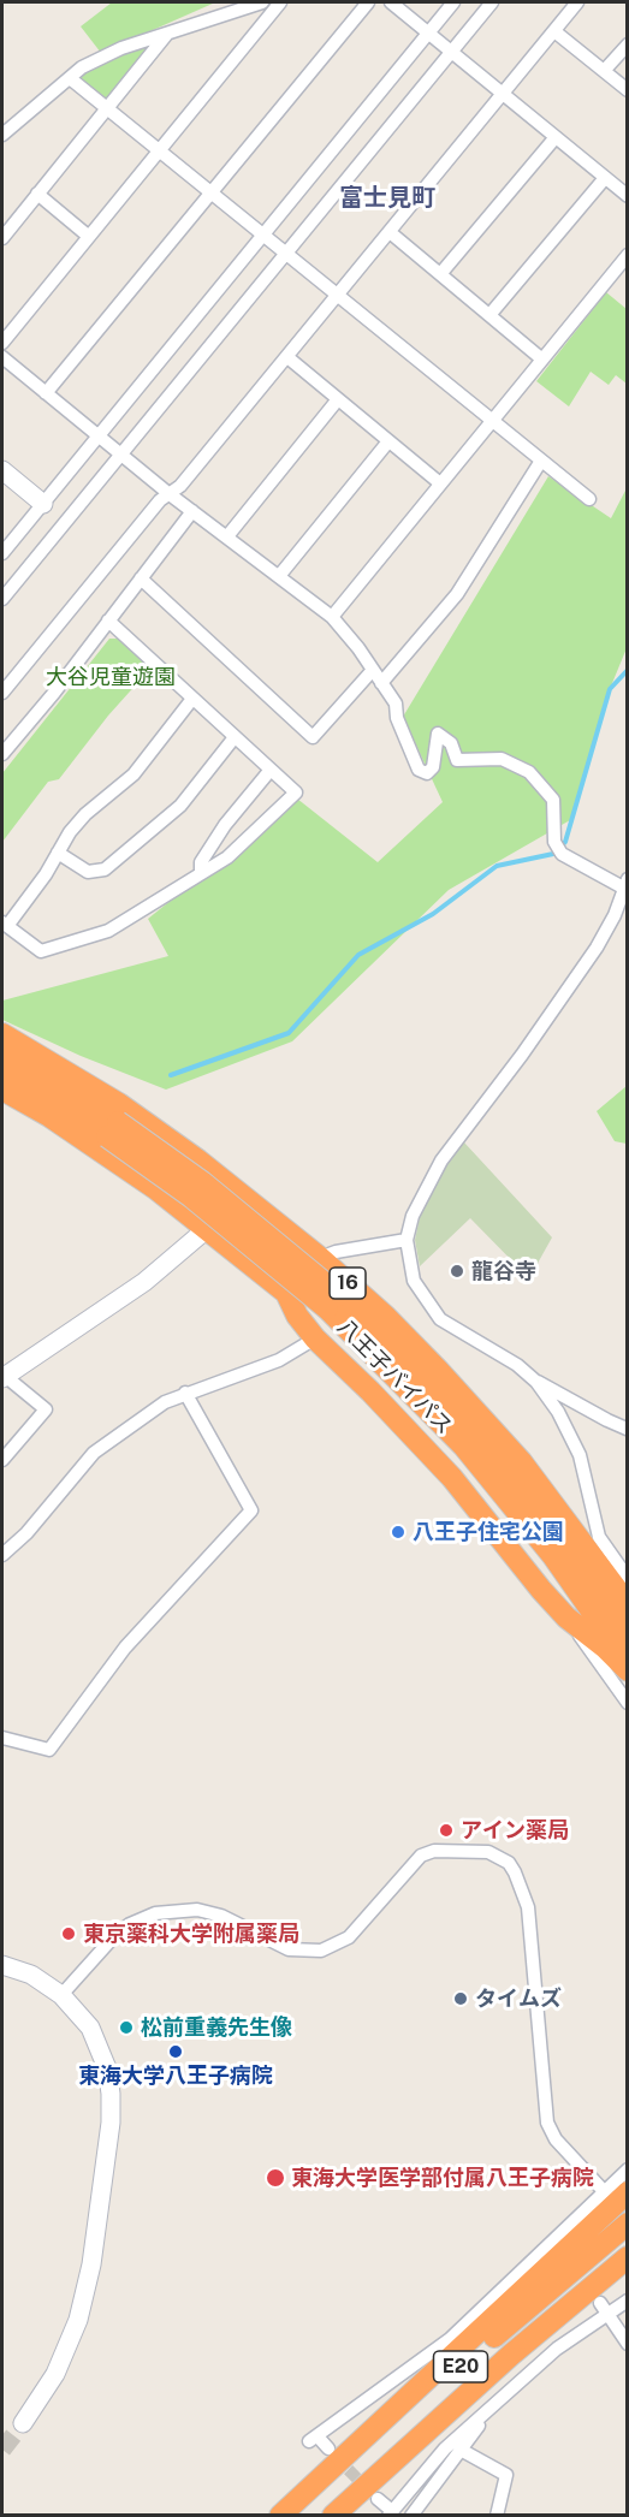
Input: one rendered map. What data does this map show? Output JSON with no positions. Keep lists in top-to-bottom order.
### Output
{
  "streets": {
    "highway": ["16", "八王子バイパス", "E20"]
  },
  "districts": ["富士見町"],
  "parks": ["大谷児童遊園"],
  "places": [
    "龍谷寺",
    "八王子住宅公園",
    "アイン薬局",
    "東京薬科大学附属薬局",
    "タイムズ",
    "松前重義先生像",
    "東海大学八王子病院",
    "東海大学医学部付属八王子病院"
  ]
}
